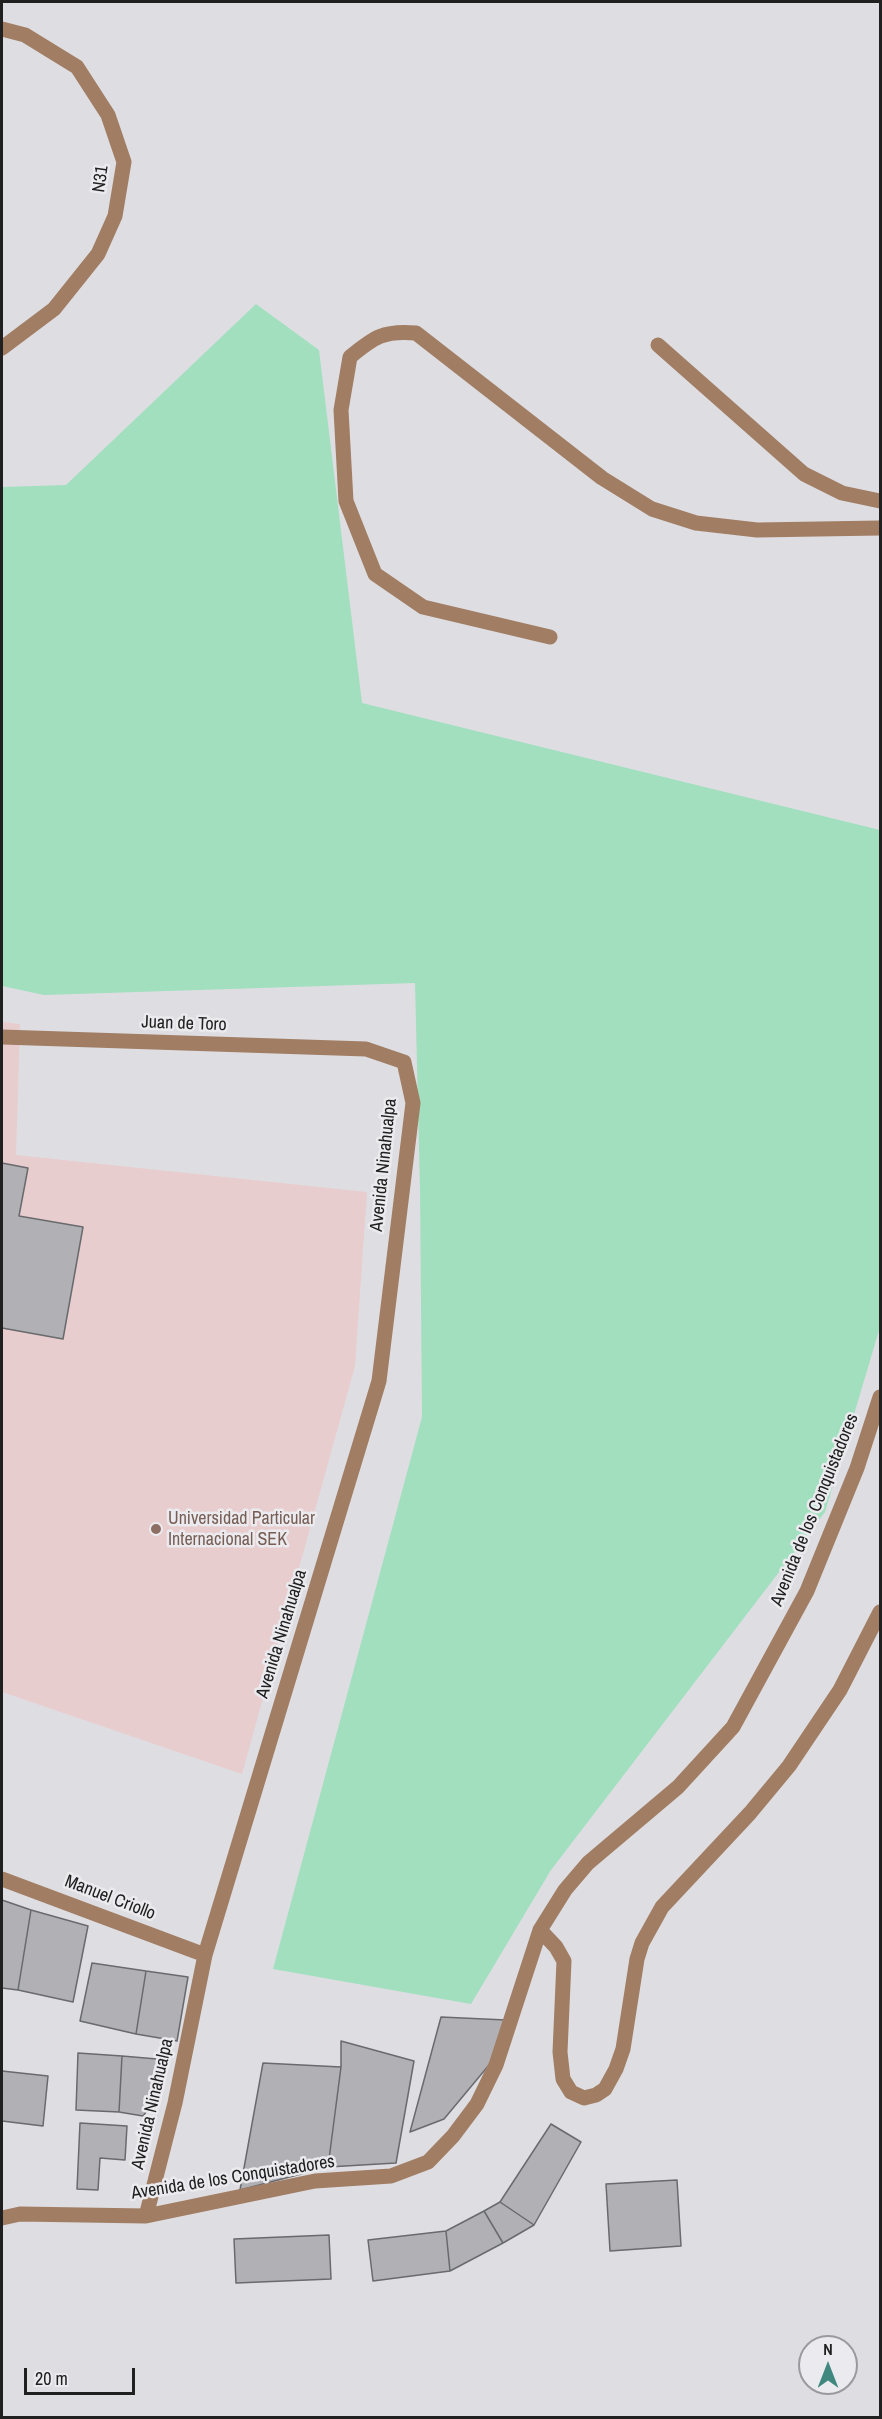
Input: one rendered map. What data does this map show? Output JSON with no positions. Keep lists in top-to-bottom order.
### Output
{
  "streets": {
    "street": [
      "N31",
      "Juan de Toro",
      "Avenida Ninahualpa",
      "Avenida de los Conquistadores",
      "Manuel Criollo"
    ]
  },
  "crossings": [
    ["Juan de Toro", "Avenida Ninahualpa"],
    ["Avenida Ninahualpa", "Avenida de los Conquistadores"],
    ["Avenida Ninahualpa", "Manuel Criollo"]
  ],
  "places": ["Universidad Particular Internacional SEK"],
  "scale_bar": "20 m",
  "north": "top"
}
